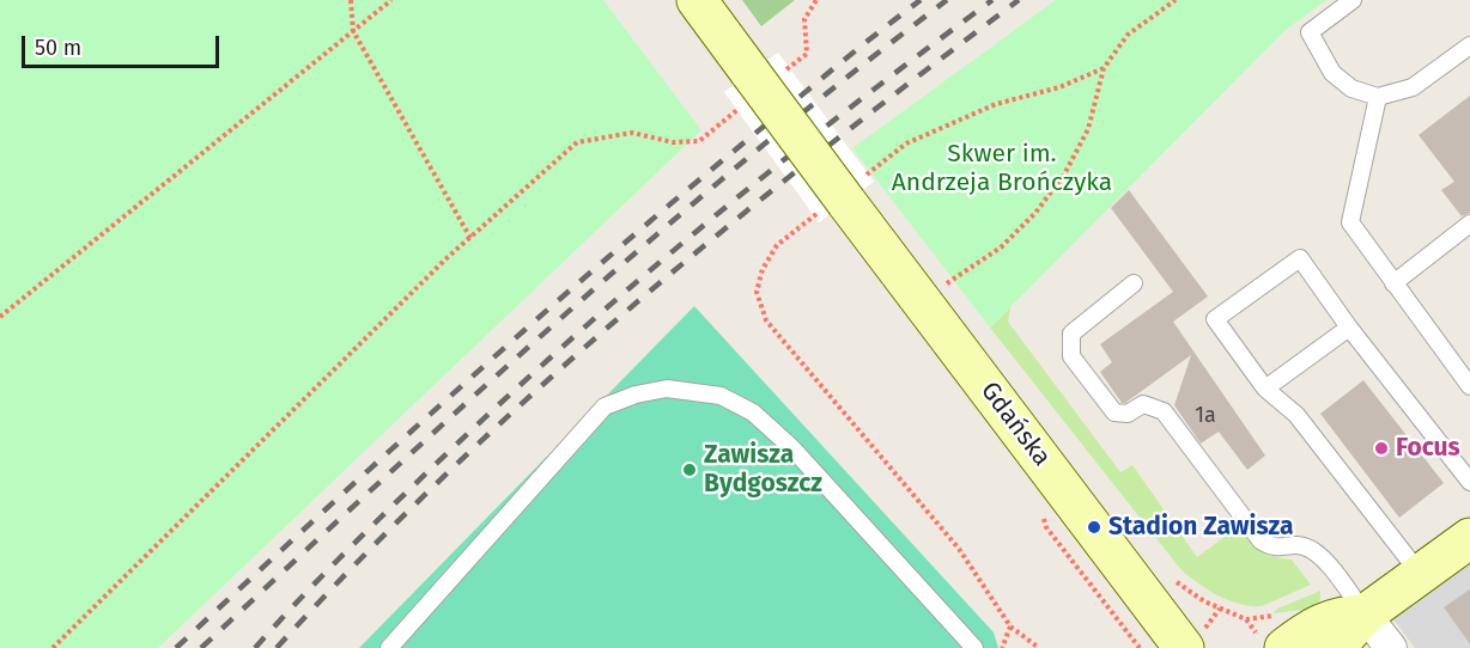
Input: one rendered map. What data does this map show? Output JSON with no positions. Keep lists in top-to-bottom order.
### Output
{
  "streets": {
    "main road": ["Gdańska"]
  },
  "parks": ["Skwer im. Andrzeja Brończyka"],
  "places": ["Focus", "Zawisza Bydgoszcz", "Stadion Zawisza"],
  "house_numbers": ["1a"],
  "scale_bar": "50 m"
}
